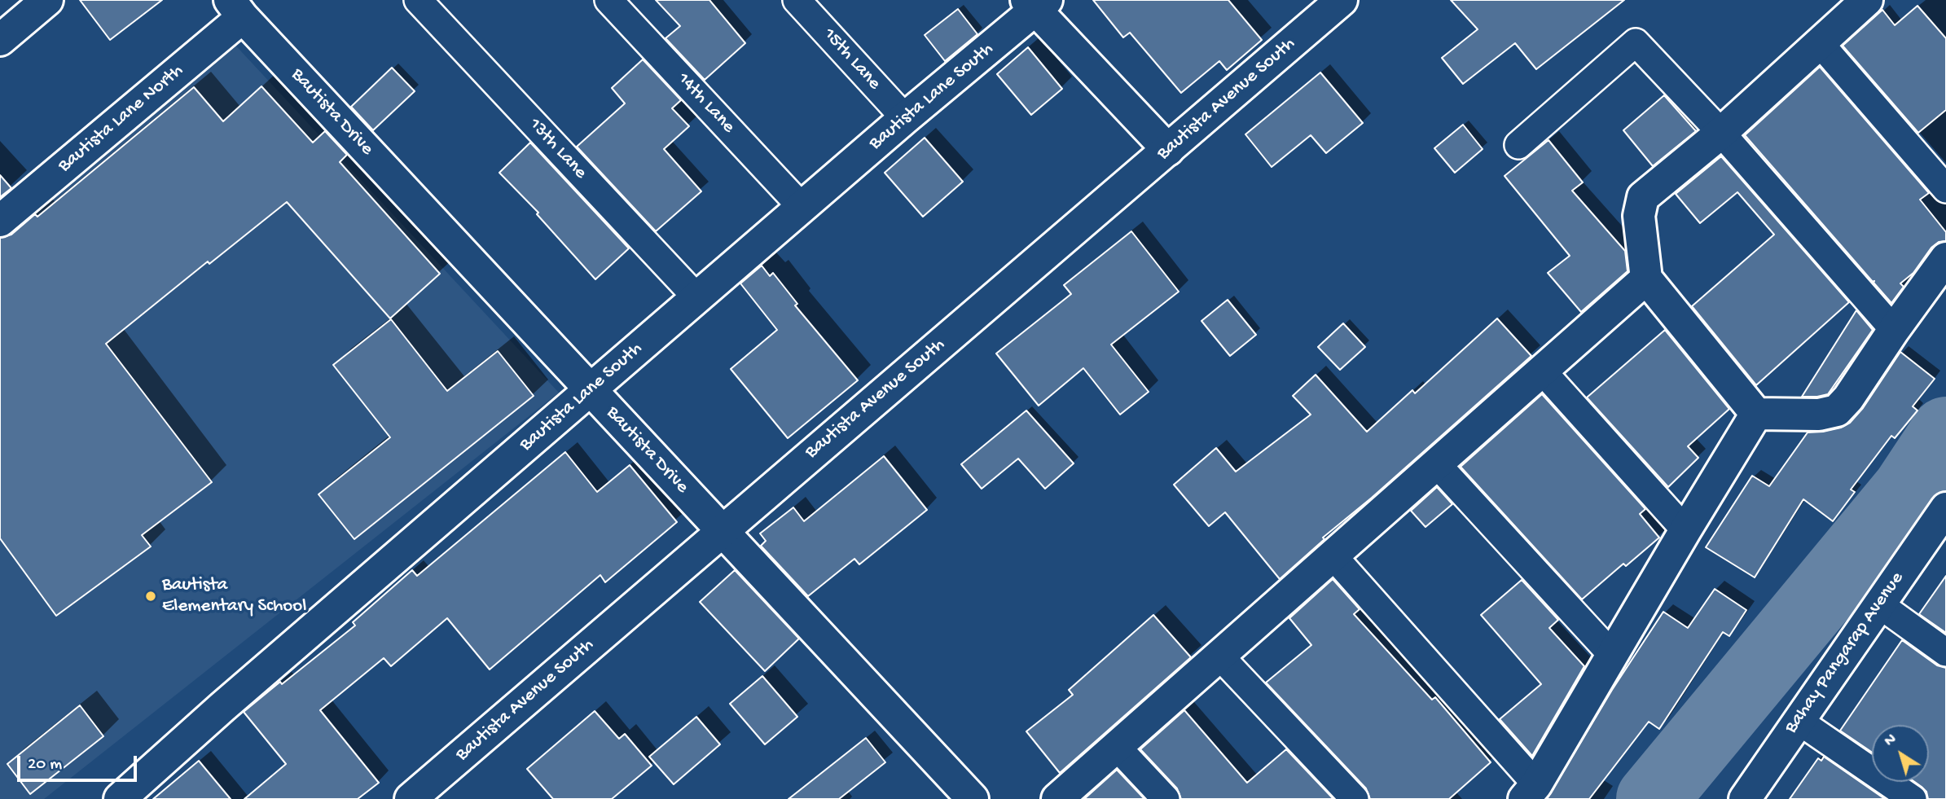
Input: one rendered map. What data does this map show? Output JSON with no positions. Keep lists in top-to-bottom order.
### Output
{
  "streets": {
    "street": [
      "15th Lane",
      "Bautista Lane South",
      "Bautista Avenue South",
      "14th Lane",
      "Bautista Drive",
      "Bautista Lane North",
      "13th Lane",
      "Bahay Pangarap Avenue"
    ]
  },
  "crossings": [
    ["15th Lane", "Bautista Lane South"],
    ["Bautista Lane South", "14th Lane"],
    ["Bautista Lane South", "Bautista Drive"],
    ["Bautista Lane South", "13th Lane"],
    ["Bautista Avenue South", "Bautista Drive"],
    ["Bautista Drive", "Bautista Lane North"]
  ],
  "places": ["Bautista Elementary School"],
  "scale_bar": "20 m",
  "north": "top left"
}
